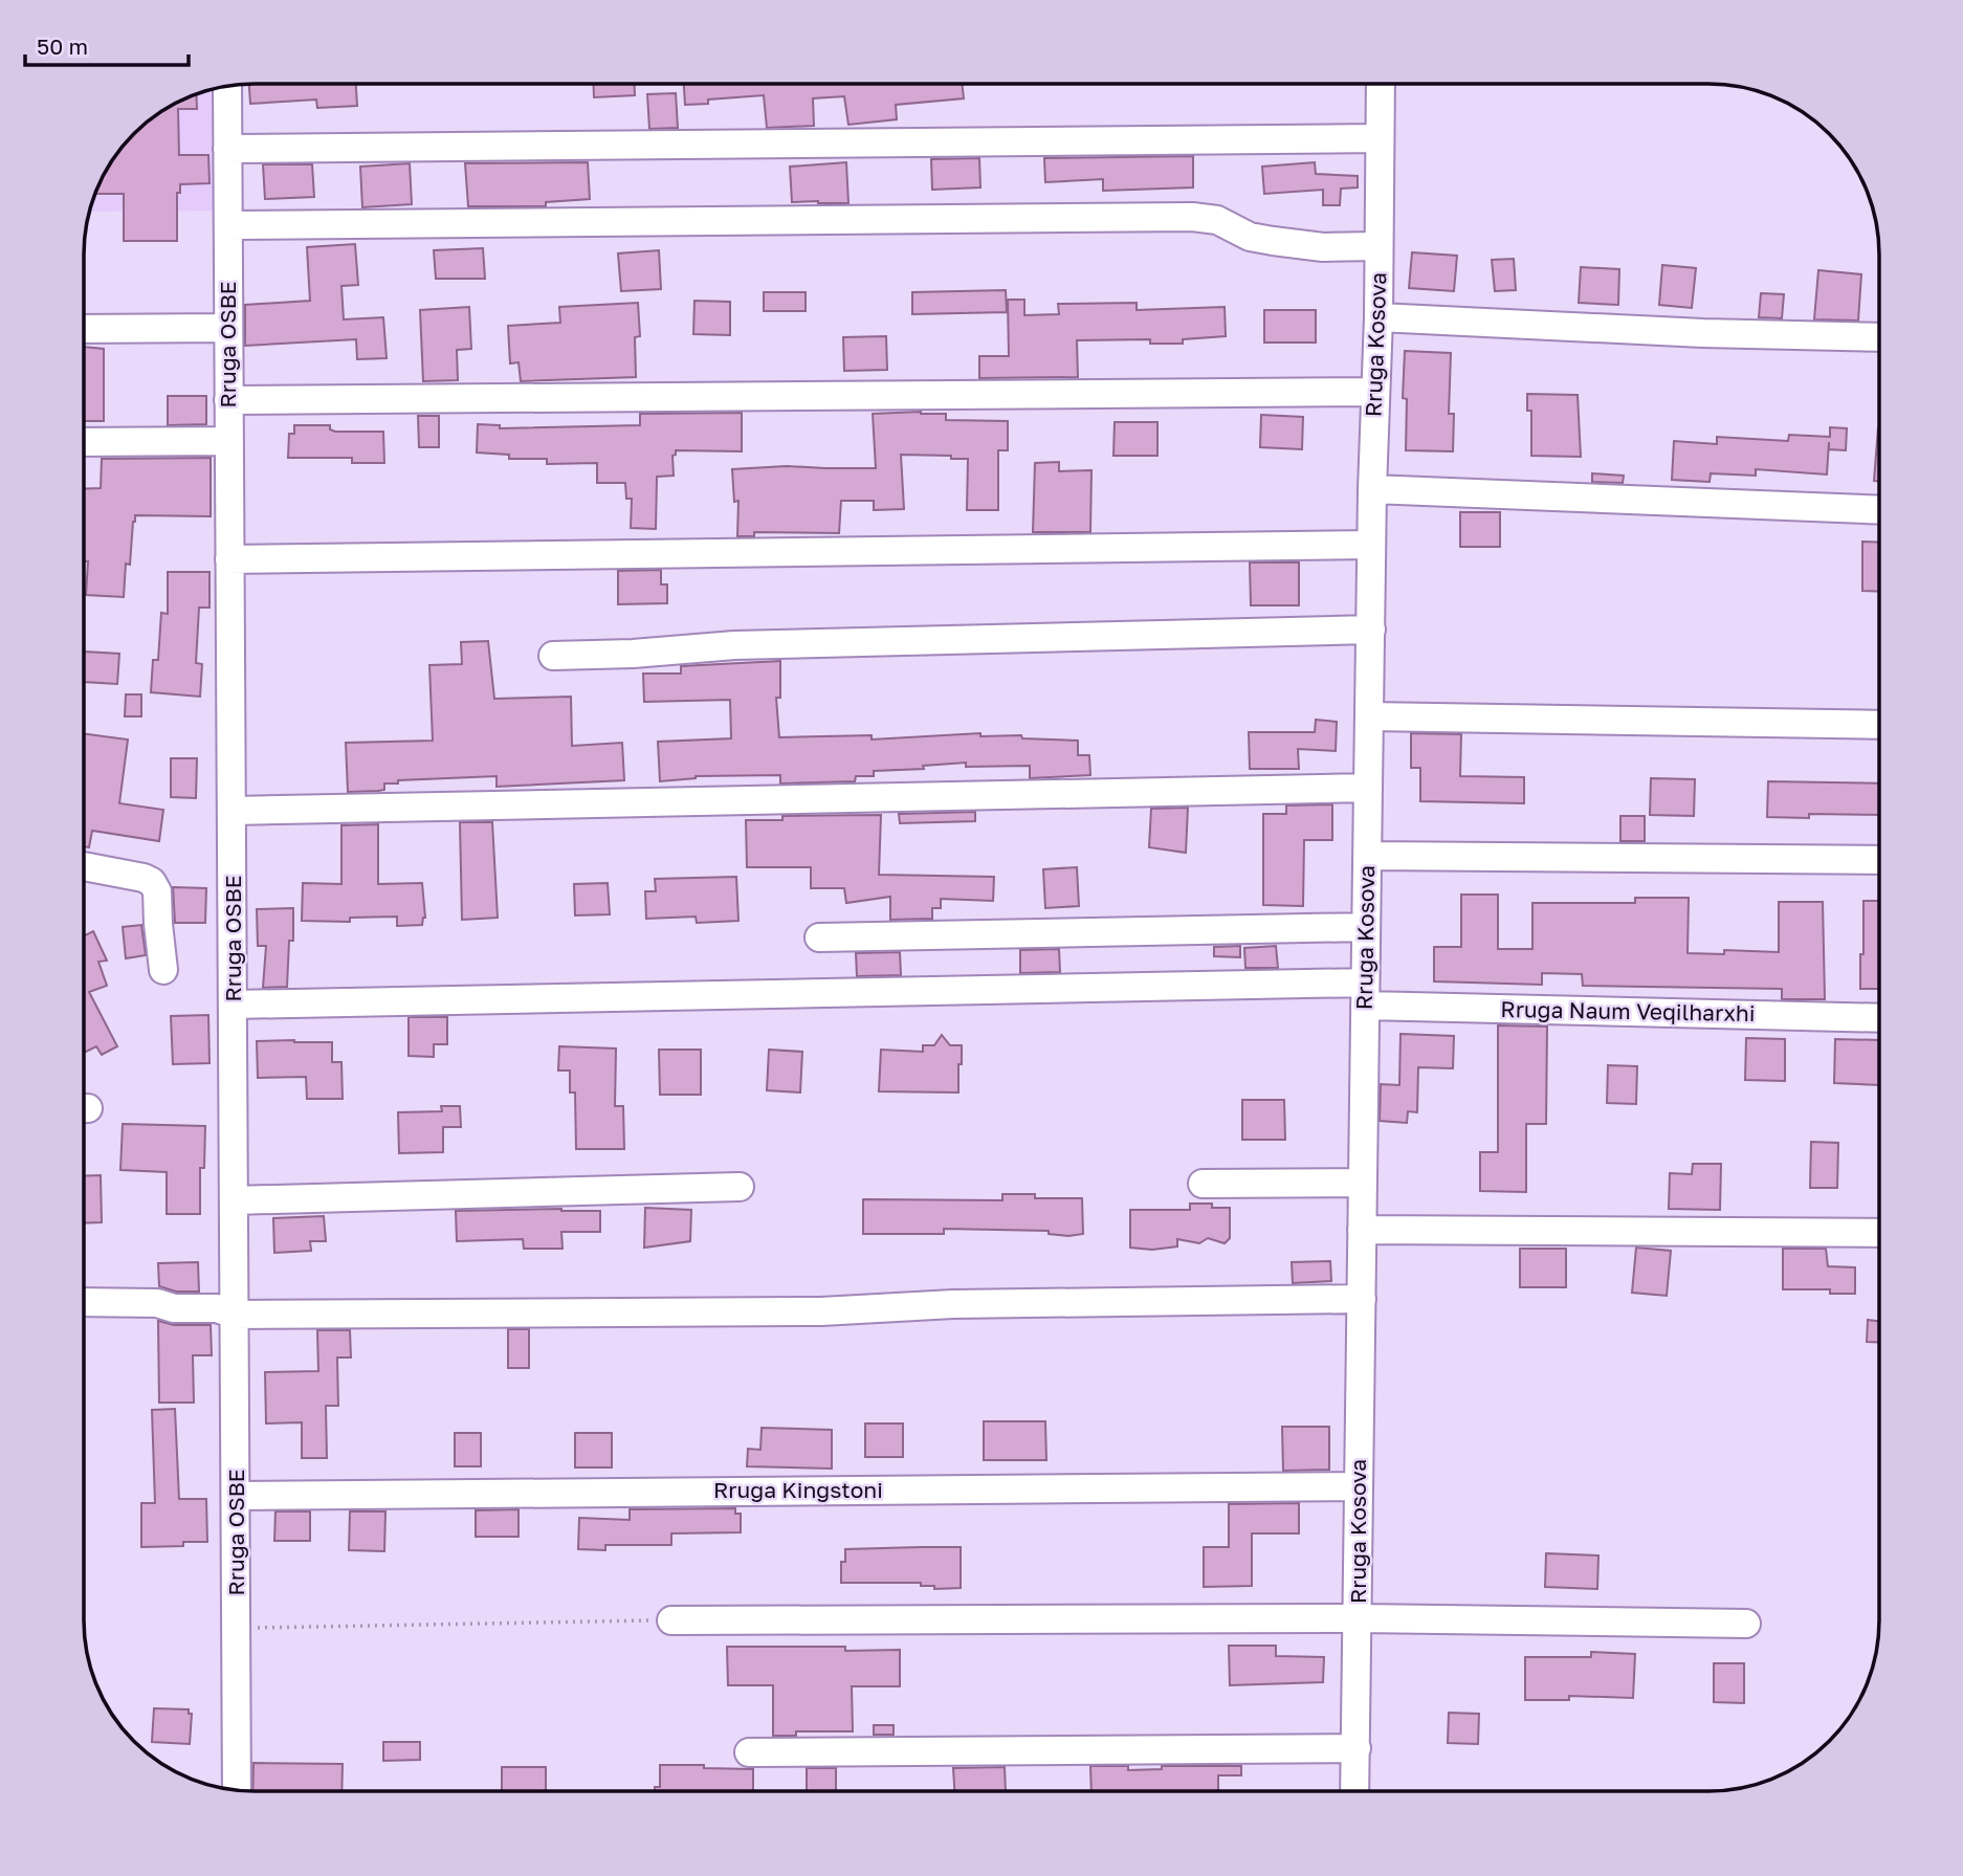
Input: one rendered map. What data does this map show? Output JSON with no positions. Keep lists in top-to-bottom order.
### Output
{
  "streets": {
    "street": [
      "Rruga OSBE",
      "Rruga Kosova",
      "Rruga Naum Veqilharxhi",
      "Rruga Kingstoni"
    ]
  },
  "crossings": [
    ["Rruga OSBE", "Rruga Naum Veqilharxhi"],
    ["Rruga OSBE", "Rruga Kingstoni"],
    ["Rruga Kosova", "Rruga Naum Veqilharxhi"],
    ["Rruga Kosova", "Rruga Kingstoni"]
  ],
  "scale_bar": "50 m"
}
